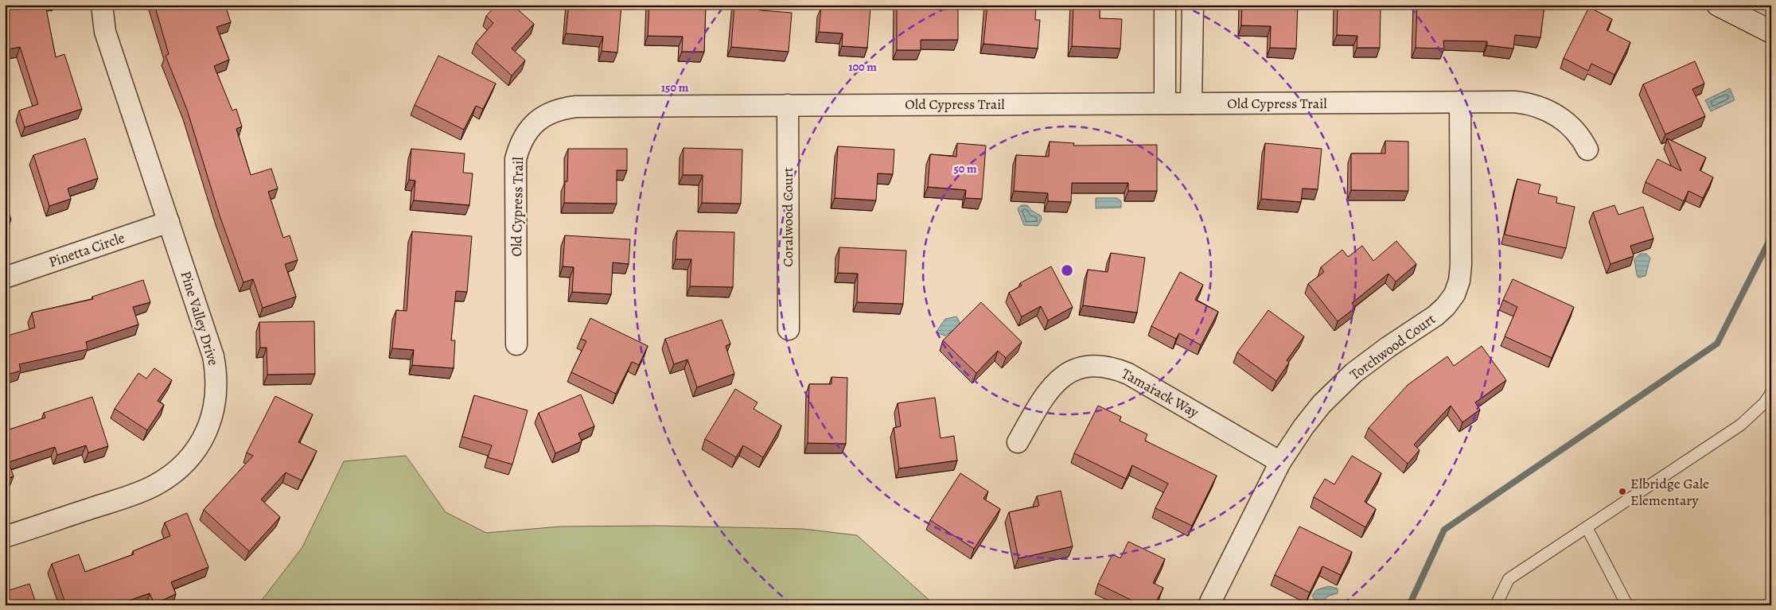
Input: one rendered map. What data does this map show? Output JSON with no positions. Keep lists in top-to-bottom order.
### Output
{
  "streets": {
    "street": [
      "Old Cypress Trail",
      "Coralwood Court",
      "Pinetta Circle",
      "Pine Valley Drive",
      "Torchwood Court",
      "Tamarack Way"
    ]
  },
  "crossings": [
    ["Old Cypress Trail", "Coralwood Court"],
    ["Old Cypress Trail", "Torchwood Court"],
    ["Pinetta Circle", "Pine Valley Drive"],
    ["Torchwood Court", "Tamarack Way"]
  ],
  "places": ["Elbridge Gale Elementary"],
  "rings": ["100 m", "150 m", "50 m"]
}
